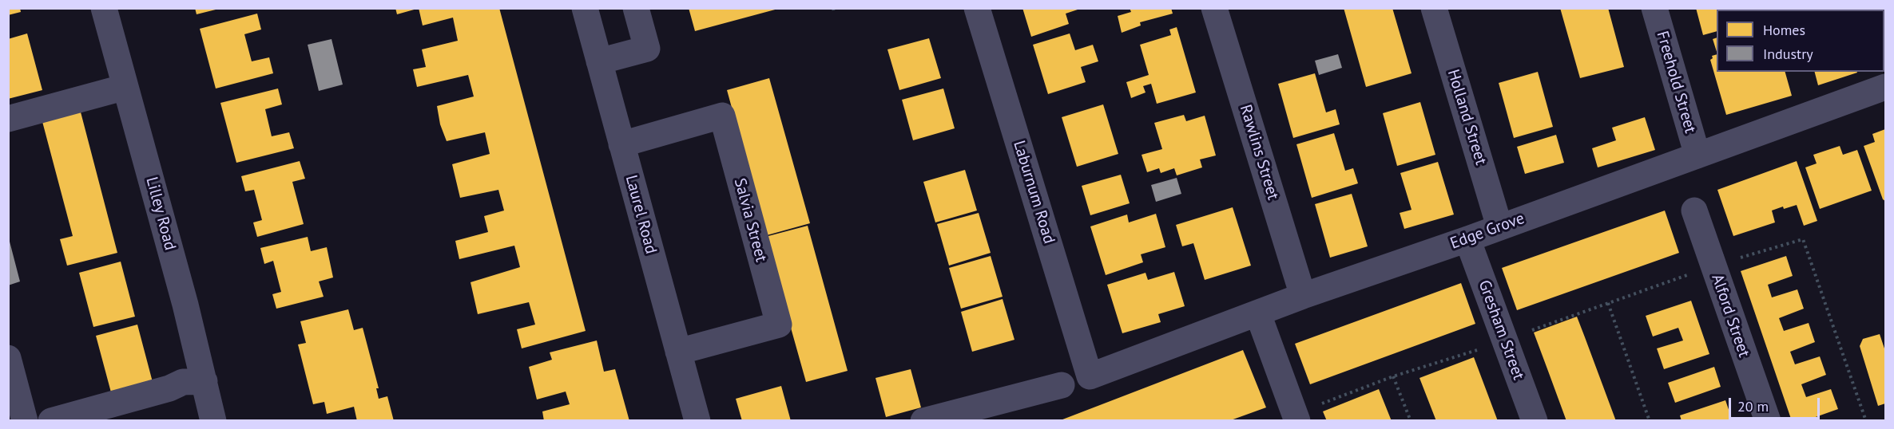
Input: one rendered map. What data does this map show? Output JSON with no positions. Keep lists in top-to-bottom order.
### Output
{
  "streets": {
    "street": [
      "Freehold Street",
      "Holland Street",
      "Rawlins Street",
      "Laburnum Road",
      "Lilley Road",
      "Laurel Road",
      "Salvia Street",
      "Edge Grove",
      "Alford Street",
      "Gresham Street"
    ]
  },
  "crossings": [
    ["Freehold Street", "Edge Grove"],
    ["Holland Street", "Edge Grove"],
    ["Rawlins Street", "Edge Grove"],
    ["Laburnum Road", "Edge Grove"],
    ["Laurel Road", "Salvia Street"],
    ["Edge Grove", "Gresham Street"]
  ],
  "legend": ["Homes", "Industry"],
  "scale_bar": "20 m"
}
